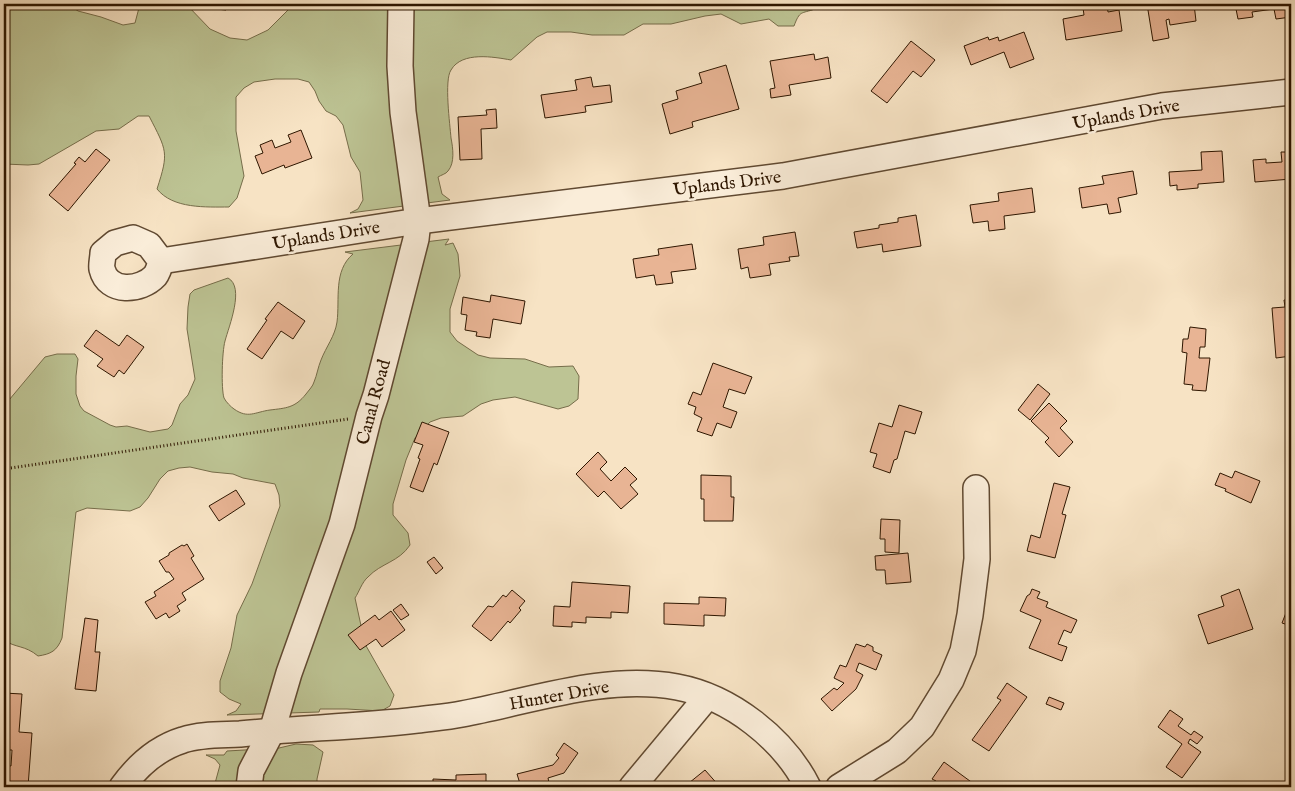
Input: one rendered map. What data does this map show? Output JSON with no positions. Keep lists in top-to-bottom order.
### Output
{
  "streets": {
    "street": ["Uplands Drive", "Canal Road", "Hunter Drive"]
  },
  "crossings": [
    ["Uplands Drive", "Canal Road"],
    ["Canal Road", "Hunter Drive"]
  ]
}
